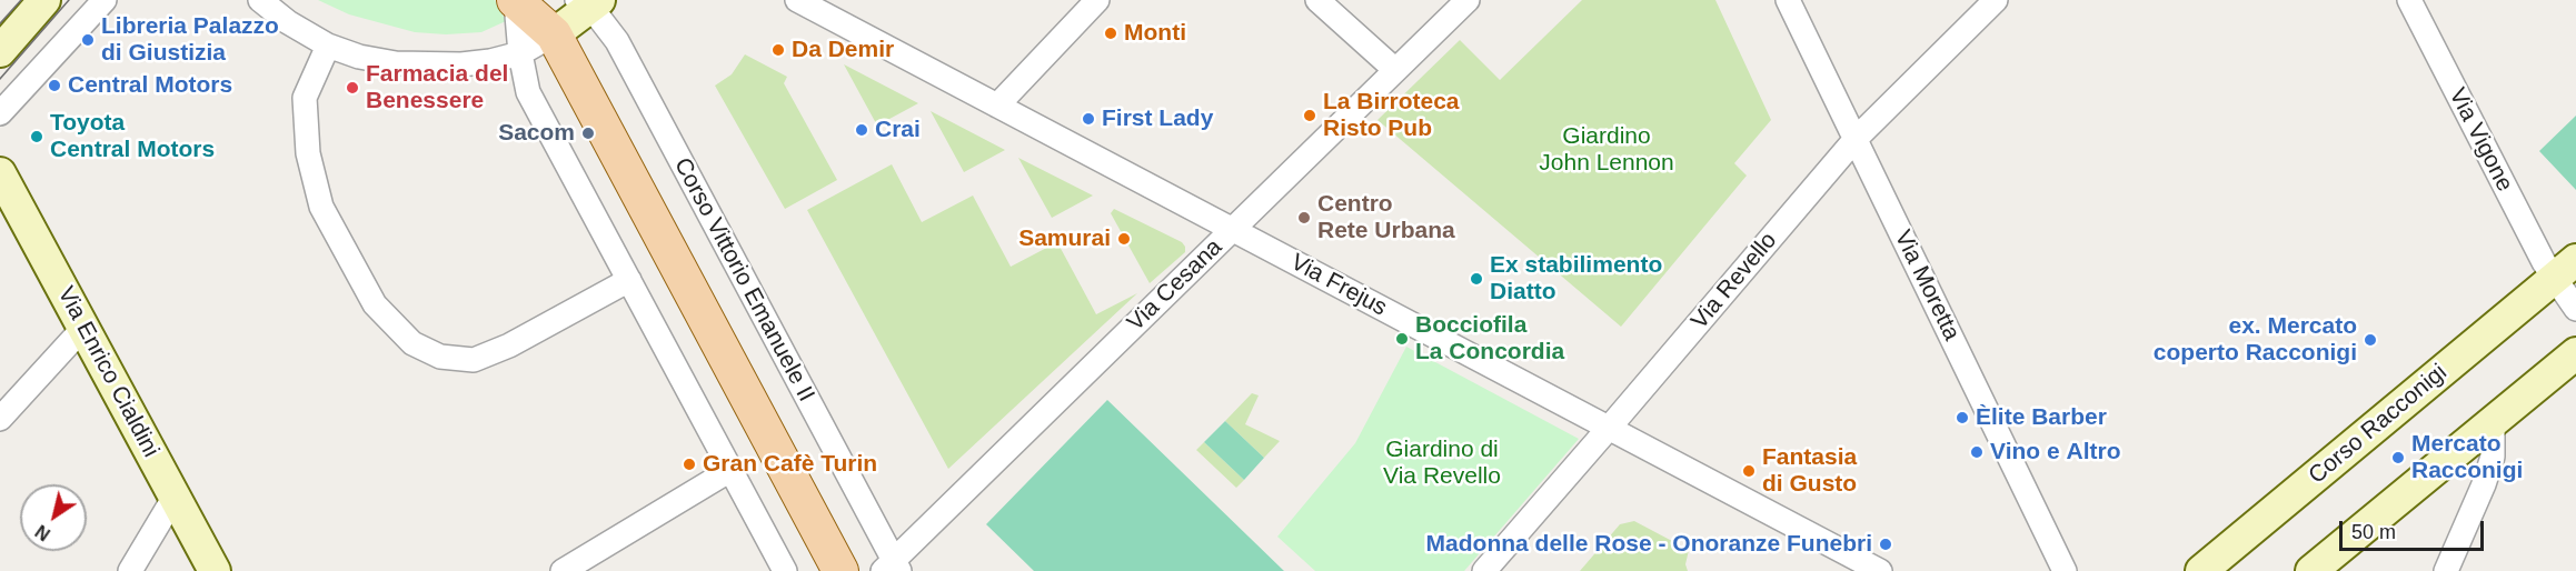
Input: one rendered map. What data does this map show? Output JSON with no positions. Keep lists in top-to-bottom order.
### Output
{
  "streets": {
    "street": [
      "Via Vigone",
      "Corso Vittorio Emanuele II",
      "Via Revello",
      "Via Cesana",
      "Via Frejus",
      "Via Moretta",
      "Via Enrico Cialdini",
      "Corso Racconigi"
    ]
  },
  "crossings": [
    ["Via Vigone", "Corso Racconigi"],
    ["Corso Vittorio Emanuele II", "Via Cesana"],
    ["Via Revello", "Via Frejus"],
    ["Via Revello", "Via Moretta"],
    ["Via Cesana", "Via Frejus"]
  ],
  "parks": ["Giardino John Lennon", "Giardino di Via Revello"],
  "places": [
    "Monti",
    "Libreria Palazzo di Giustizia",
    "Da Demir",
    "Central Motors",
    "Farmacia del Benessere",
    "La Birroteca Risto Pub",
    "First Lady",
    "Crai",
    "Sacom",
    "Toyota Central Motors",
    "Centro Rete Urbana",
    "Samurai",
    "Ex stabilimento Diatto",
    "Bocciofila La Concordia",
    "ex. Mercato coperto Racconigi",
    "Èlite Barber",
    "Vino e Altro",
    "Mercato Racconigi",
    "Gran Cafè Turin",
    "Fantasia di Gusto",
    "Madonna delle Rose - Onoranze Funebri"
  ],
  "scale_bar": "50 m",
  "north": "bottom left"
}
